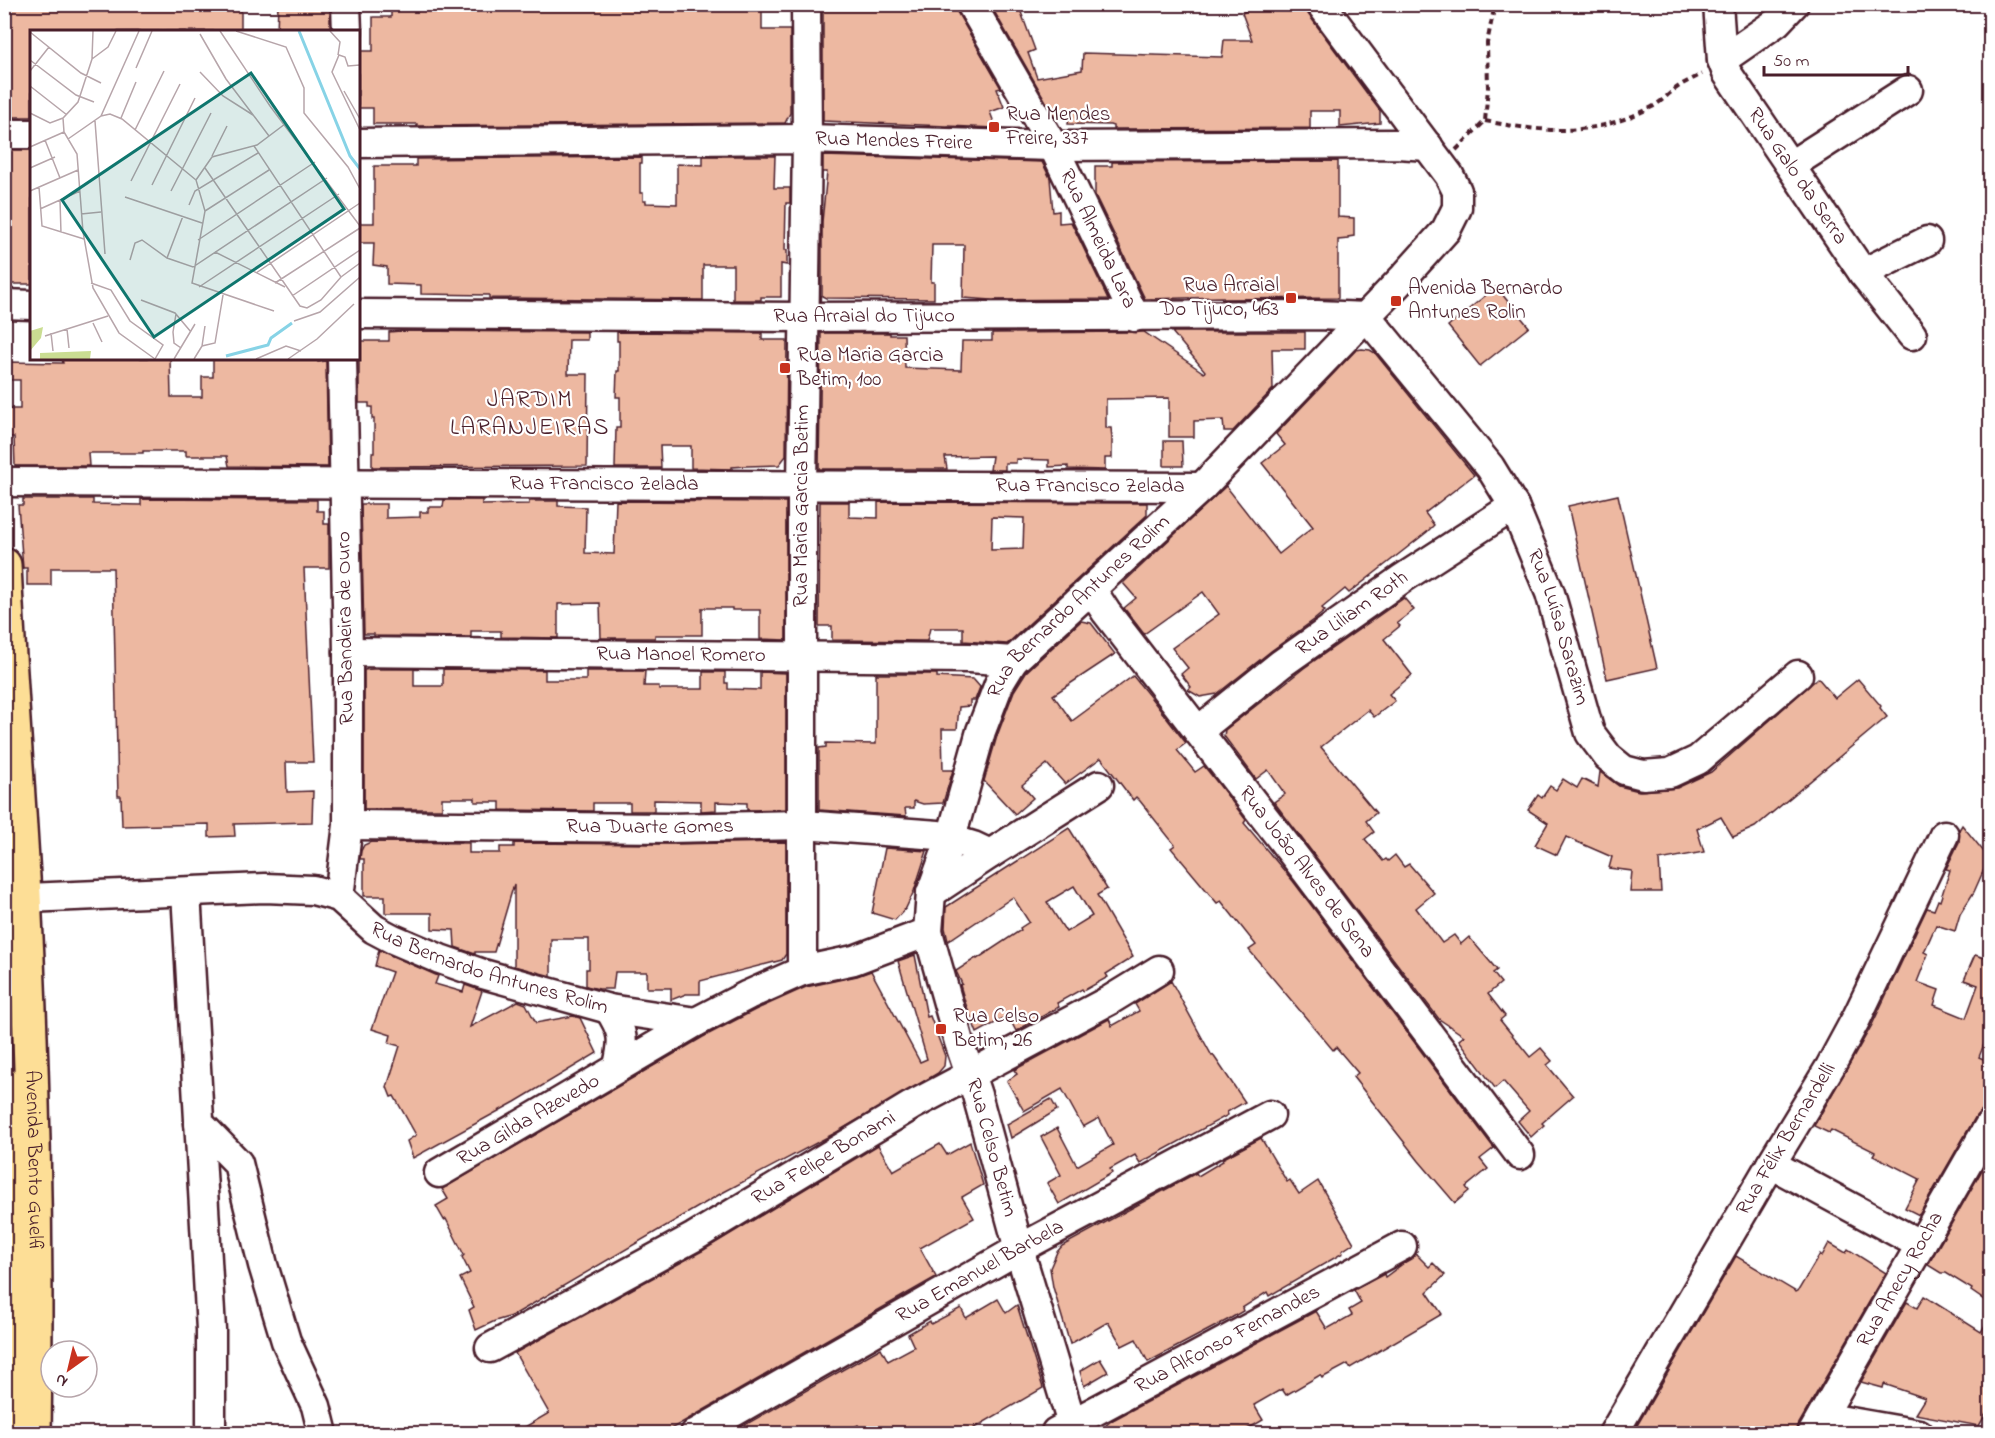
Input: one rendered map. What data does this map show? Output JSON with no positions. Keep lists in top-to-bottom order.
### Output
{
  "streets": {
    "main road": ["Avenida Bento Guelfi"],
    "street": [
      "Rua Mendes Freire",
      "Rua Galo da Serra",
      "Rua Almeida Lara",
      "Rua Arraial do Tijuco",
      "Rua Francisco Zelada",
      "Rua Maria Garcia Betim",
      "Rua Bernardo Antunes Rolim",
      "Rua Liliam Roth",
      "Rua Bandeira de Ouro",
      "Rua Luísa Sarazim",
      "Rua Manoel Romero",
      "Rua Duarte Gomes",
      "Rua João Alves de Sena",
      "Rua Gilda Azevedo",
      "Rua Félix Bernardelli",
      "Rua Celso Betim",
      "Rua Felipe Bonami",
      "Rua Emanuel Barbela",
      "Rua Anecy Rocha",
      "Rua Alfonso Fernandes"
    ]
  },
  "crossings": [
    ["Rua Mendes Freire", "Rua Almeida Lara"],
    ["Rua Mendes Freire", "Rua Maria Garcia Betim"],
    ["Rua Mendes Freire", "Rua Bernardo Antunes Rolim"],
    ["Rua Almeida Lara", "Rua Arraial do Tijuco"],
    ["Rua Arraial do Tijuco", "Rua Maria Garcia Betim"],
    ["Rua Arraial do Tijuco", "Rua Bernardo Antunes Rolim"],
    ["Rua Arraial do Tijuco", "Rua Luísa Sarazim"],
    ["Rua Francisco Zelada", "Rua Maria Garcia Betim"],
    ["Rua Francisco Zelada", "Rua Bernardo Antunes Rolim"],
    ["Rua Francisco Zelada", "Rua Bandeira de Ouro"],
    ["Rua Maria Garcia Betim", "Rua Manoel Romero"],
    ["Rua Maria Garcia Betim", "Rua Duarte Gomes"],
    ["Rua Bernardo Antunes Rolim", "Rua Bandeira de Ouro"],
    ["Rua Bernardo Antunes Rolim", "Rua Luísa Sarazim"],
    ["Rua Bernardo Antunes Rolim", "Rua Manoel Romero"],
    ["Rua Bernardo Antunes Rolim", "Rua Duarte Gomes"],
    ["Rua Bernardo Antunes Rolim", "Rua João Alves de Sena"],
    ["Rua Bernardo Antunes Rolim", "Rua Gilda Azevedo"],
    ["Rua Bernardo Antunes Rolim", "Rua Celso Betim"],
    ["Rua Bernardo Antunes Rolim", "Avenida Bento Guelfi"],
    ["Rua Liliam Roth", "Rua Luísa Sarazim"],
    ["Rua Liliam Roth", "Rua João Alves de Sena"],
    ["Rua Bandeira de Ouro", "Rua Manoel Romero"],
    ["Rua Bandeira de Ouro", "Rua Duarte Gomes"],
    ["Rua Celso Betim", "Rua Felipe Bonami"],
    ["Rua Celso Betim", "Rua Emanuel Barbela"],
    ["Rua Celso Betim", "Rua Alfonso Fernandes"]
  ],
  "districts": ["JARDIM LARANJEIRAS"],
  "places": {
    "transit": [
      "Rua Mendes Freire, 337",
      "Rua Arraial Do Tijuco, 463",
      "Avenida Bernardo Antunes Rolin",
      "Rua Maria Garcia Betim, 100",
      "Rua Celso Betim, 26"
    ]
  },
  "scale_bar": "50 m",
  "north": "bottom left"
}
